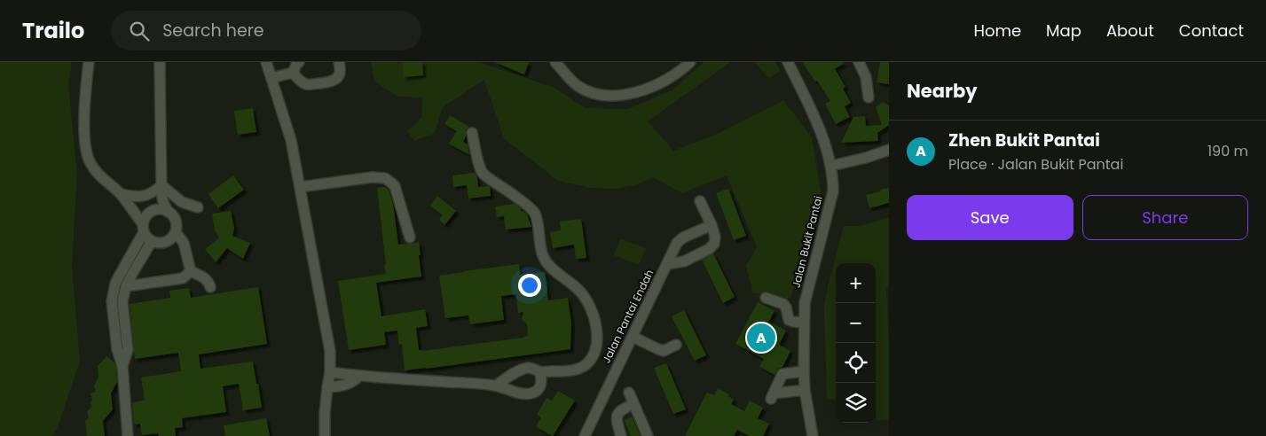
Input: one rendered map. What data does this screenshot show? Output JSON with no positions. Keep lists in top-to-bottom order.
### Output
{
  "streets": {
    "street": ["Jalan Bukit Pantai", "Jalan Pantai Endah"]
  },
  "page": {
    "header": "Trailo",
    "search": "Search here",
    "nav": [
      "Home",
      "Map",
      "About",
      "Contact"
    ],
    "heading": "Nearby",
    "list": [
      {
        "mark": "A",
        "name": "Zhen Bukit Pantai",
        "note": "Place · Jalan Bukit Pantai",
        "value": "190 m"
      }
    ],
    "buttons": ["Save", "Share"],
    "map_buttons": ["+", "−"],
    "pins": "A"
  }
}
